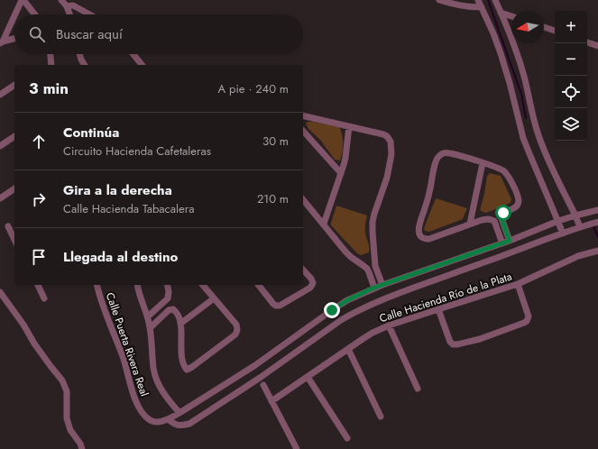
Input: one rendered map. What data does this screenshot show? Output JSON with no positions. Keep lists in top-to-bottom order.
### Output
{
  "streets": {
    "street": ["Calle Hacienda Río de la Plata", "Calle Puerta Rivera Real"]
  },
  "north": "left",
  "page": {
    "map_buttons": ["+", "−"],
    "search": "Buscar aquí",
    "heading": ["3 min", "A pie · 240 m"],
    "list": [
      ["Continúa", "Circuito Hacienda Cafetaleras", "30 m"],
      ["Gira a la derecha", "Calle Hacienda Tabacalera", "210 m"],
      "Llegada al destino"
    ]
  }
}
